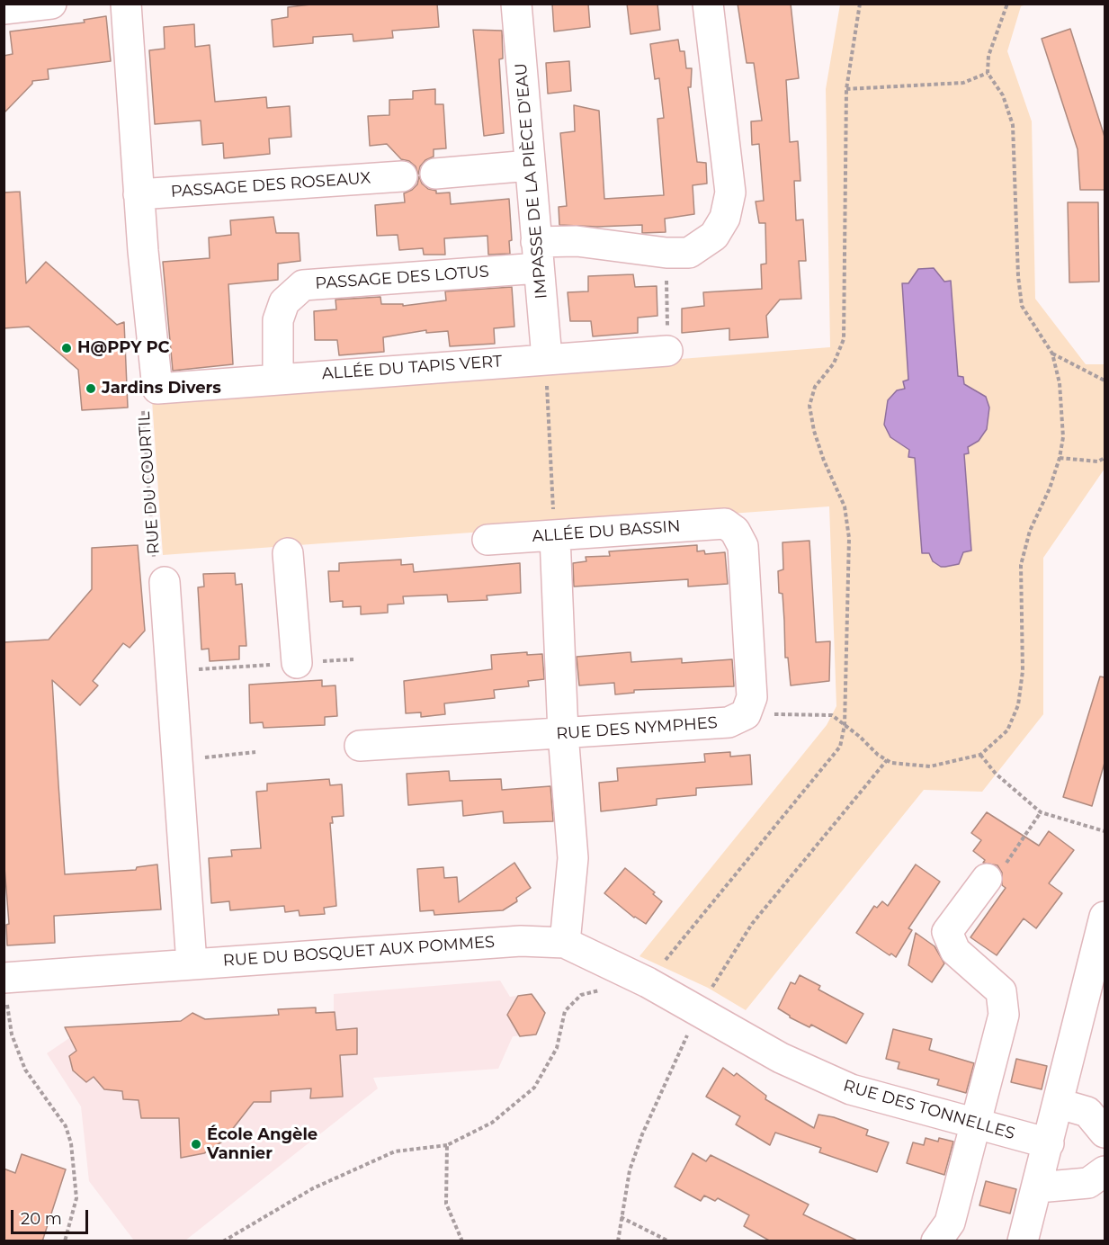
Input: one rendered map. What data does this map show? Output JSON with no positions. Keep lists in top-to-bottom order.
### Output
{
  "streets": {
    "street": [
      "IMPASSE DE LA PIÈCE D'EAU",
      "PASSAGE DES ROSEAUX",
      "PASSAGE DES LOTUS",
      "ALLÉE DU TAPIS VERT",
      "RUE DU COURTIL",
      "ALLÉE DU BASSIN",
      "RUE DES NYMPHES",
      "RUE DU BOSQUET AUX POMMES",
      "RUE DES TONNELLES"
    ]
  },
  "crossings": [
    ["IMPASSE DE LA PIÈCE D'EAU", "PASSAGE DES LOTUS"],
    ["IMPASSE DE LA PIÈCE D'EAU", "ALLÉE DU TAPIS VERT"],
    ["PASSAGE DES ROSEAUX", "RUE DU COURTIL"],
    ["PASSAGE DES LOTUS", "ALLÉE DU TAPIS VERT"],
    ["ALLÉE DU TAPIS VERT", "RUE DU COURTIL"],
    ["ALLÉE DU BASSIN", "RUE DES NYMPHES"],
    ["RUE DU BOSQUET AUX POMMES", "RUE DES TONNELLES"]
  ],
  "places": ["H@PPY PC", "Jardins Divers", "École Angèle Vannier"],
  "scale_bar": "20 m"
}
